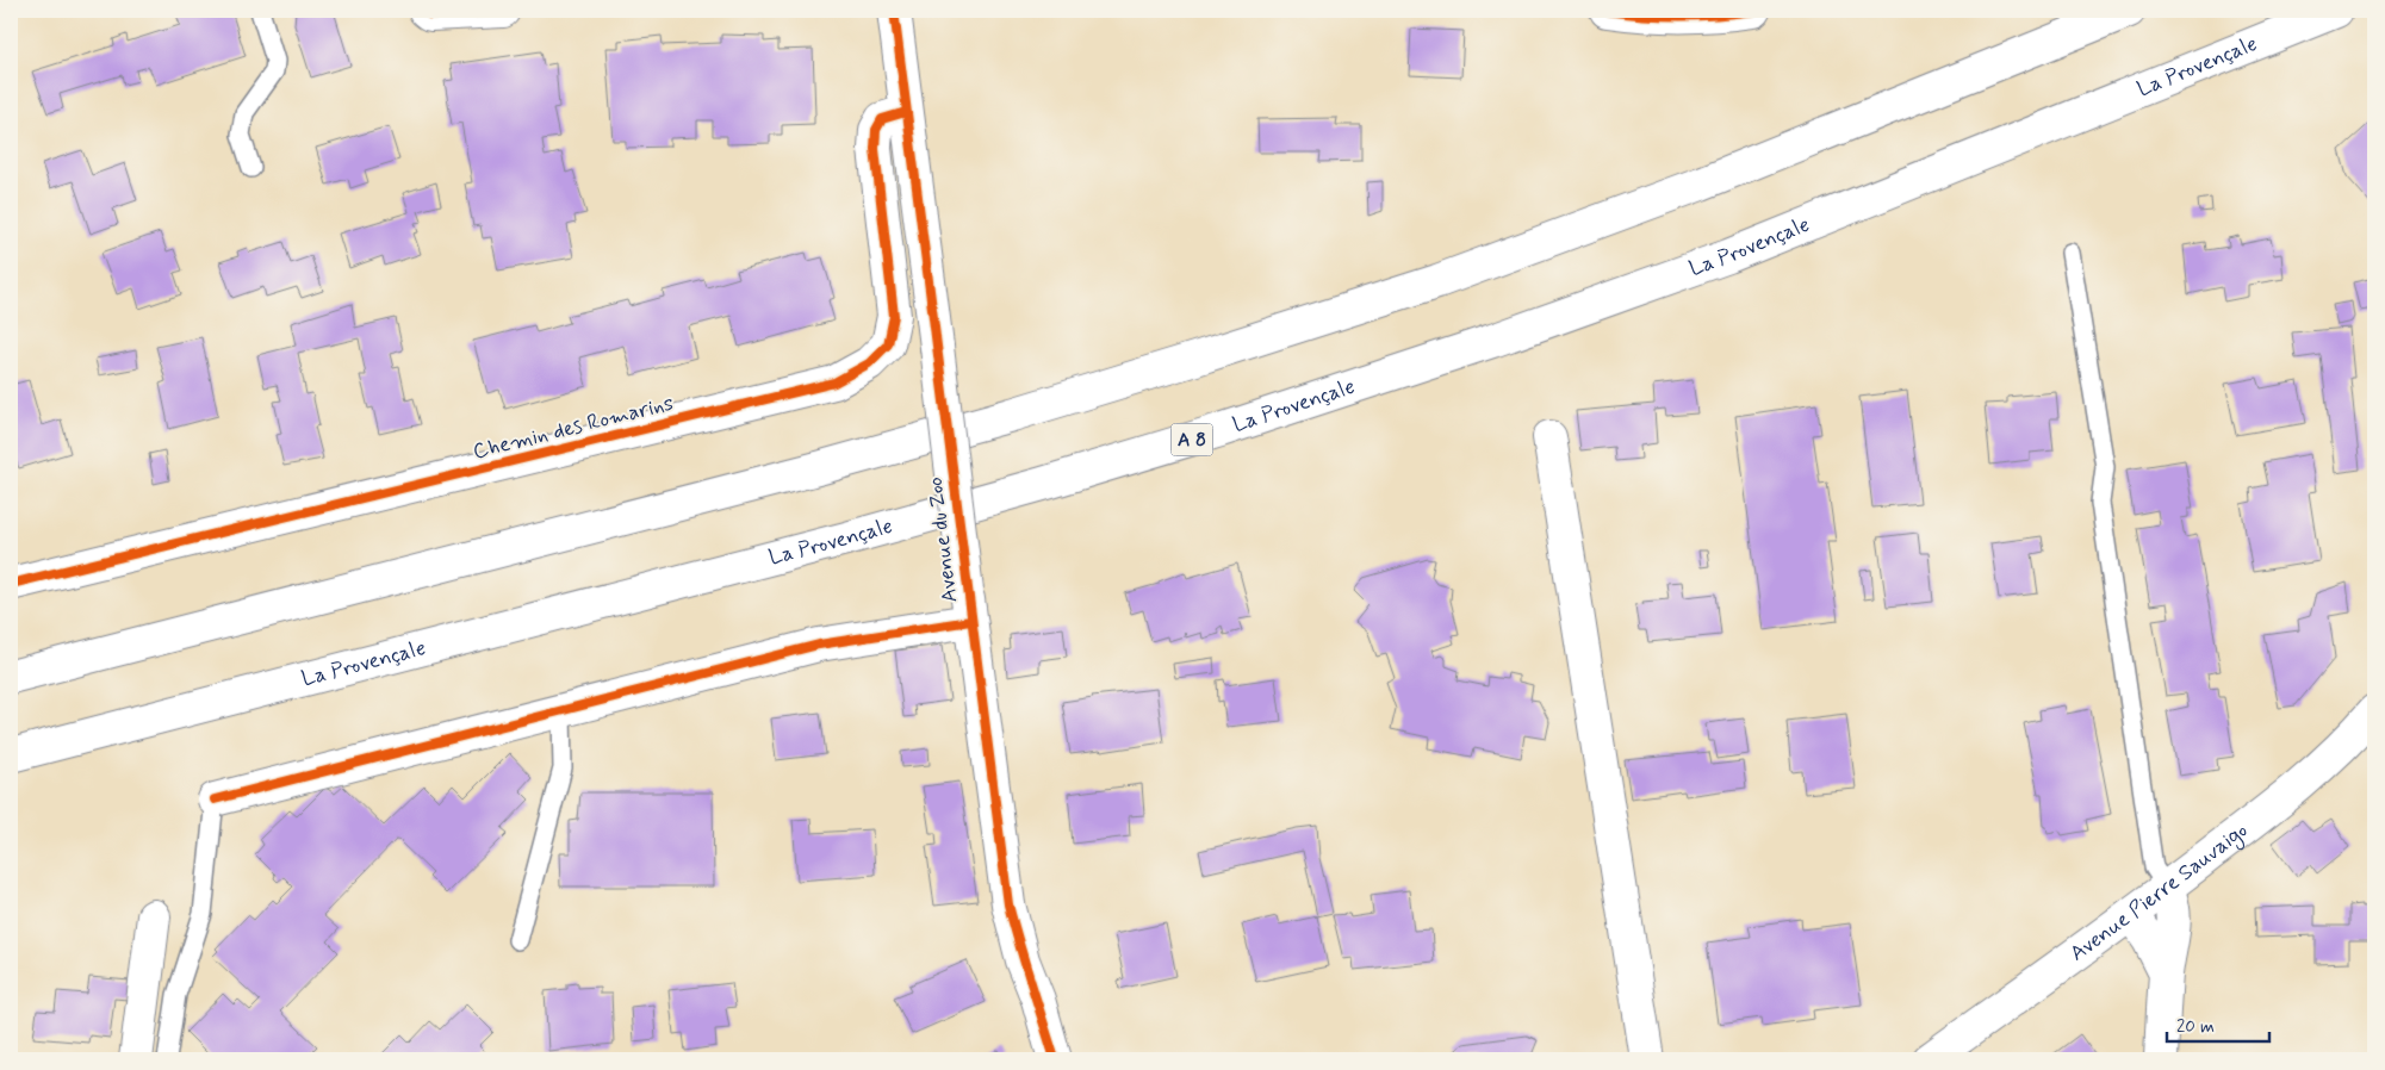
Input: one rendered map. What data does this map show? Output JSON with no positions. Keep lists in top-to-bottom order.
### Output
{
  "streets": {
    "main road": [
      "La Provençale",
      "Chemin des Romarins",
      "A 8",
      "Avenue du Zoo",
      "Avenue Pierre Sauvaigo"
    ]
  },
  "crossings": [
    ["Chemin des Romarins", "Avenue du Zoo"]
  ],
  "scale_bar": "20 m"
}
